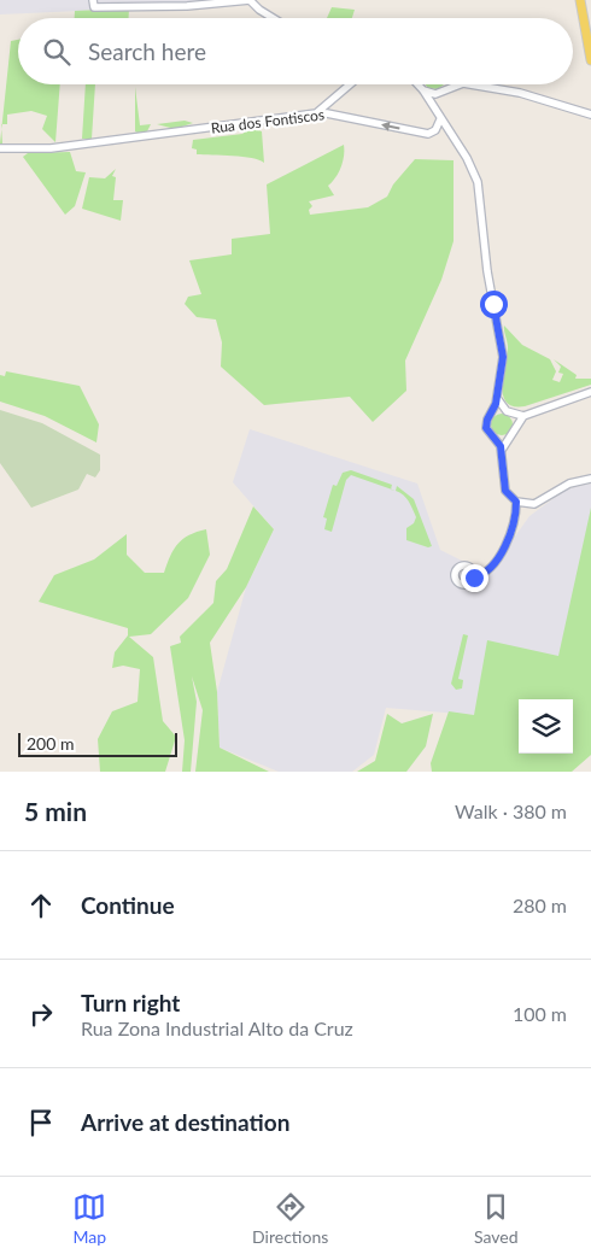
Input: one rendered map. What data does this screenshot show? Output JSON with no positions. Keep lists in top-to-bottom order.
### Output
{
  "streets": {
    "street": ["Rua dos Fontiscos"]
  },
  "scale_bar": "200 m",
  "page": {
    "search": "Search here",
    "scale": "200 m",
    "heading": ["5 min", "Walk · 380 m"],
    "list": [
      ["Continue", "280 m"],
      ["Turn right", "Rua Zona Industrial Alto da Cruz", "100 m"],
      "Arrive at destination"
    ],
    "nav": ["Map", "Directions", "Saved"]
  }
}
